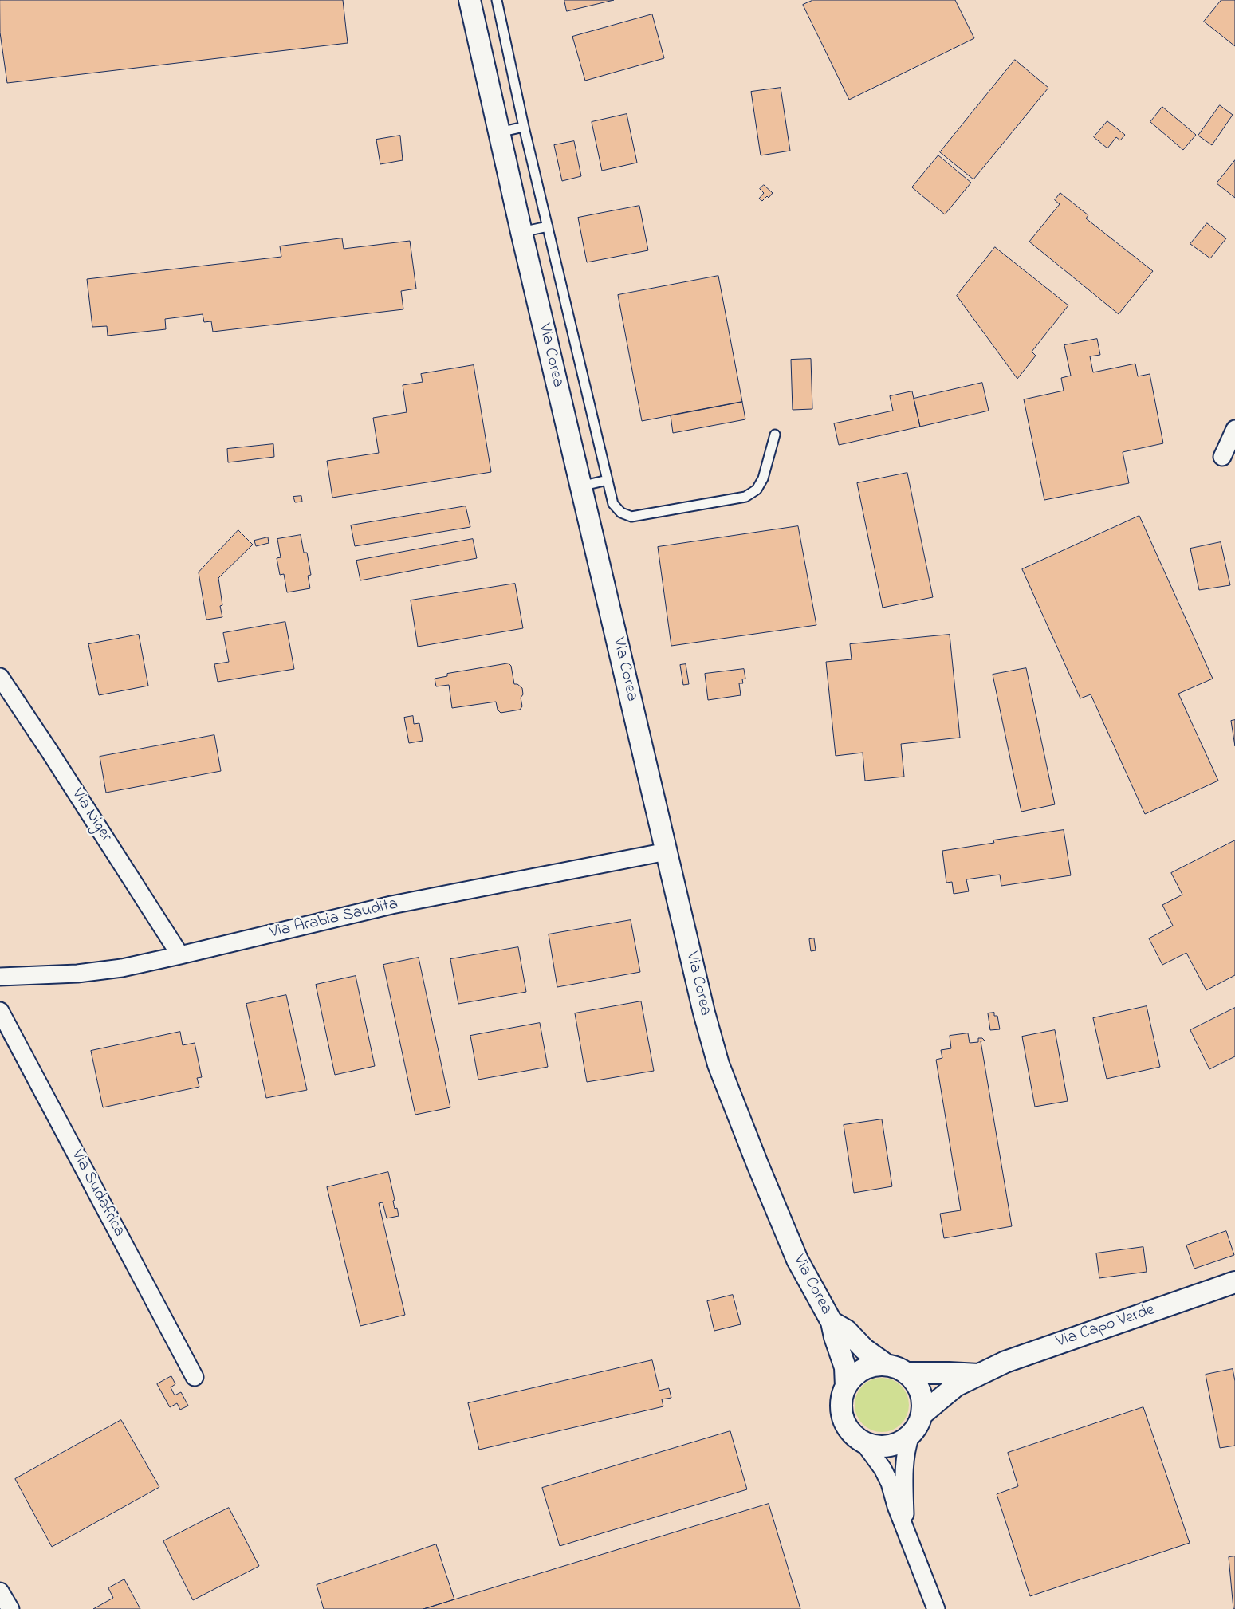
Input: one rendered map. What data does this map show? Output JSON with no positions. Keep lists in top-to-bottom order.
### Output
{
  "streets": {
    "street": [
      "Via Corea",
      "Via Niger",
      "Via Arabia Saudita",
      "Via Sudafrica",
      "Via Capo Verde"
    ]
  },
  "crossings": [
    ["Via Corea", "Via Arabia Saudita"],
    ["Via Niger", "Via Arabia Saudita"]
  ]
}
